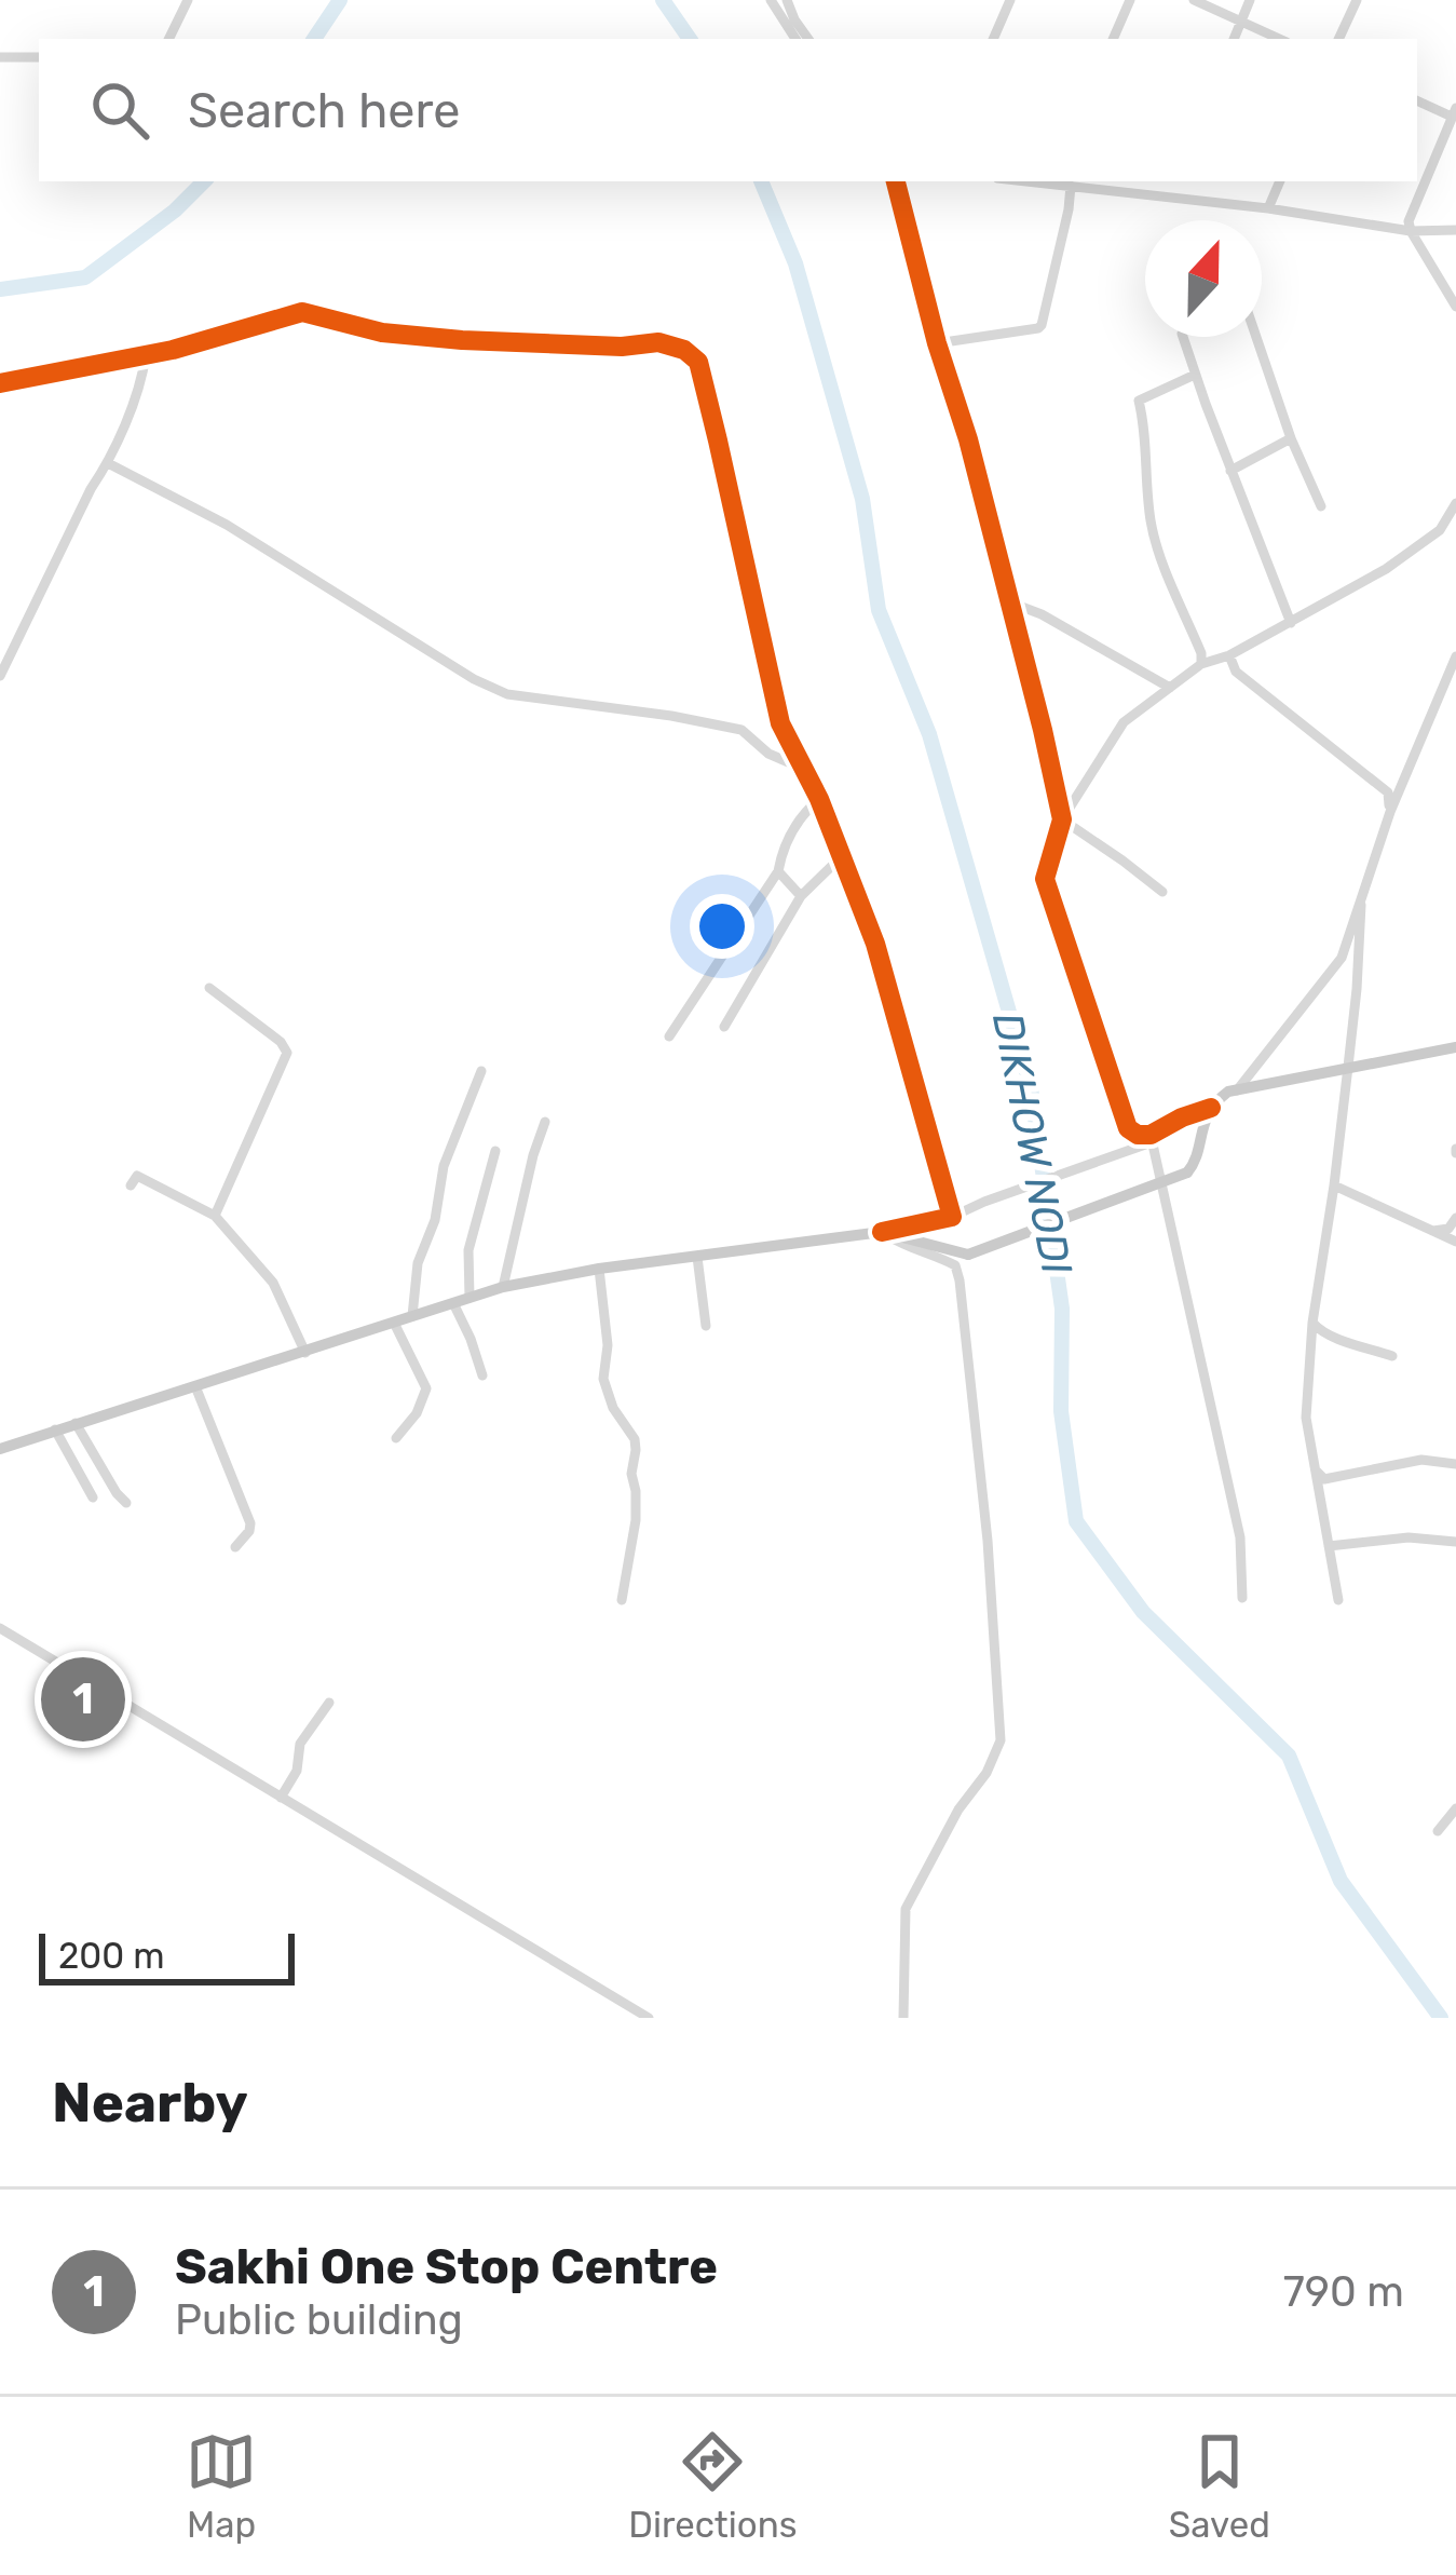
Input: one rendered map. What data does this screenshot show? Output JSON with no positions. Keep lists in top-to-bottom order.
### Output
{
  "water": ["DIKHOW NODI"],
  "scale_bar": "200 m",
  "north": "top",
  "page": {
    "search": "Search here",
    "pins": "1",
    "scale": "200 m",
    "heading": "Nearby",
    "list": [
      {
        "mark": "1",
        "name": "Sakhi One Stop Centre",
        "note": "Public building",
        "value": "790 m"
      }
    ],
    "nav": ["Map", "Directions", "Saved"]
  }
}
